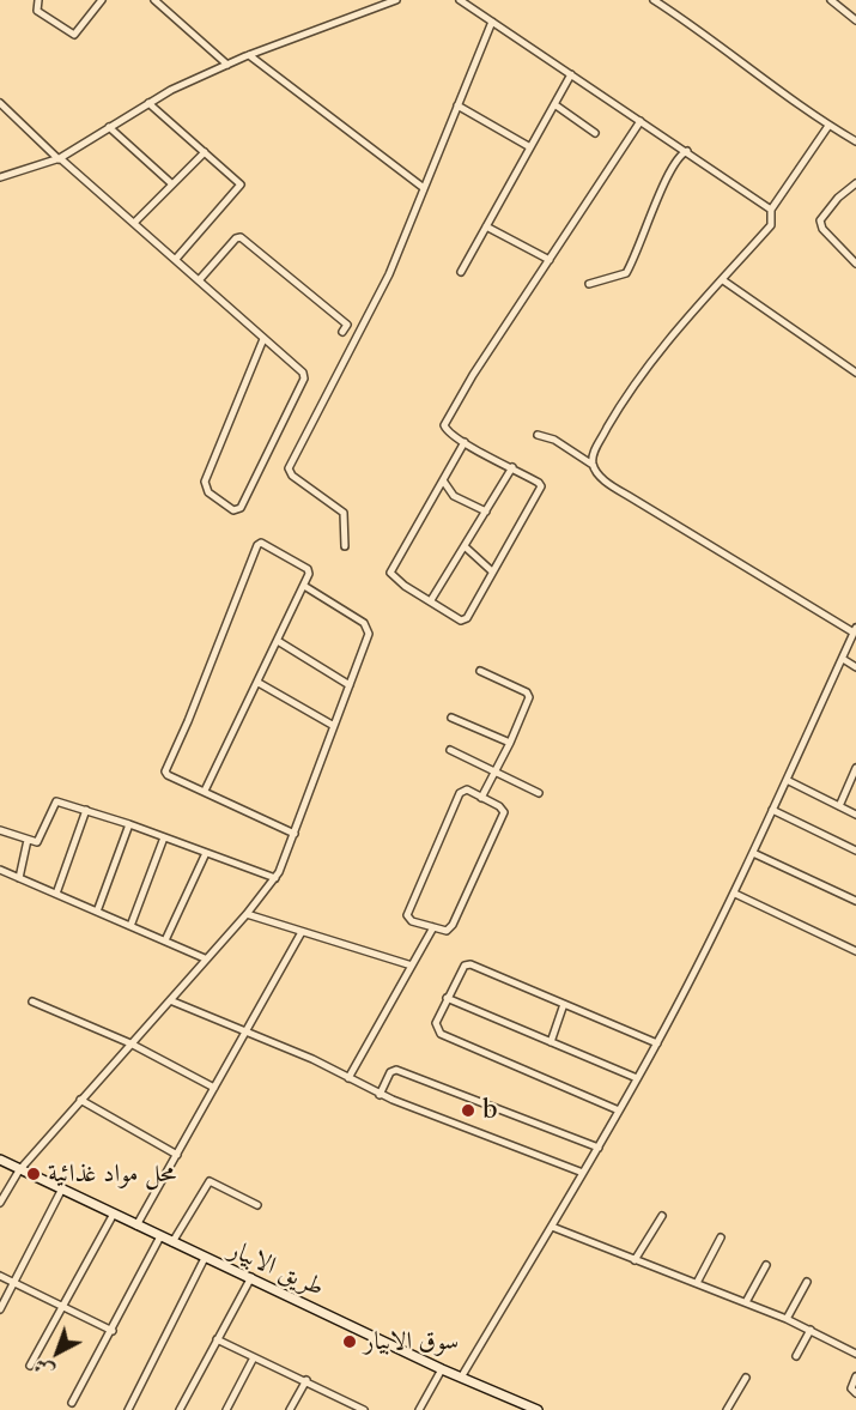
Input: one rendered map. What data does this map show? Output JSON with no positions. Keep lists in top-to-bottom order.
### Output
{
  "streets": {
    "main road": ["طريق الابيار"]
  },
  "places": ["b", "محل مواد غذائية", "سوق الابيار"],
  "north": "bottom left"
}
